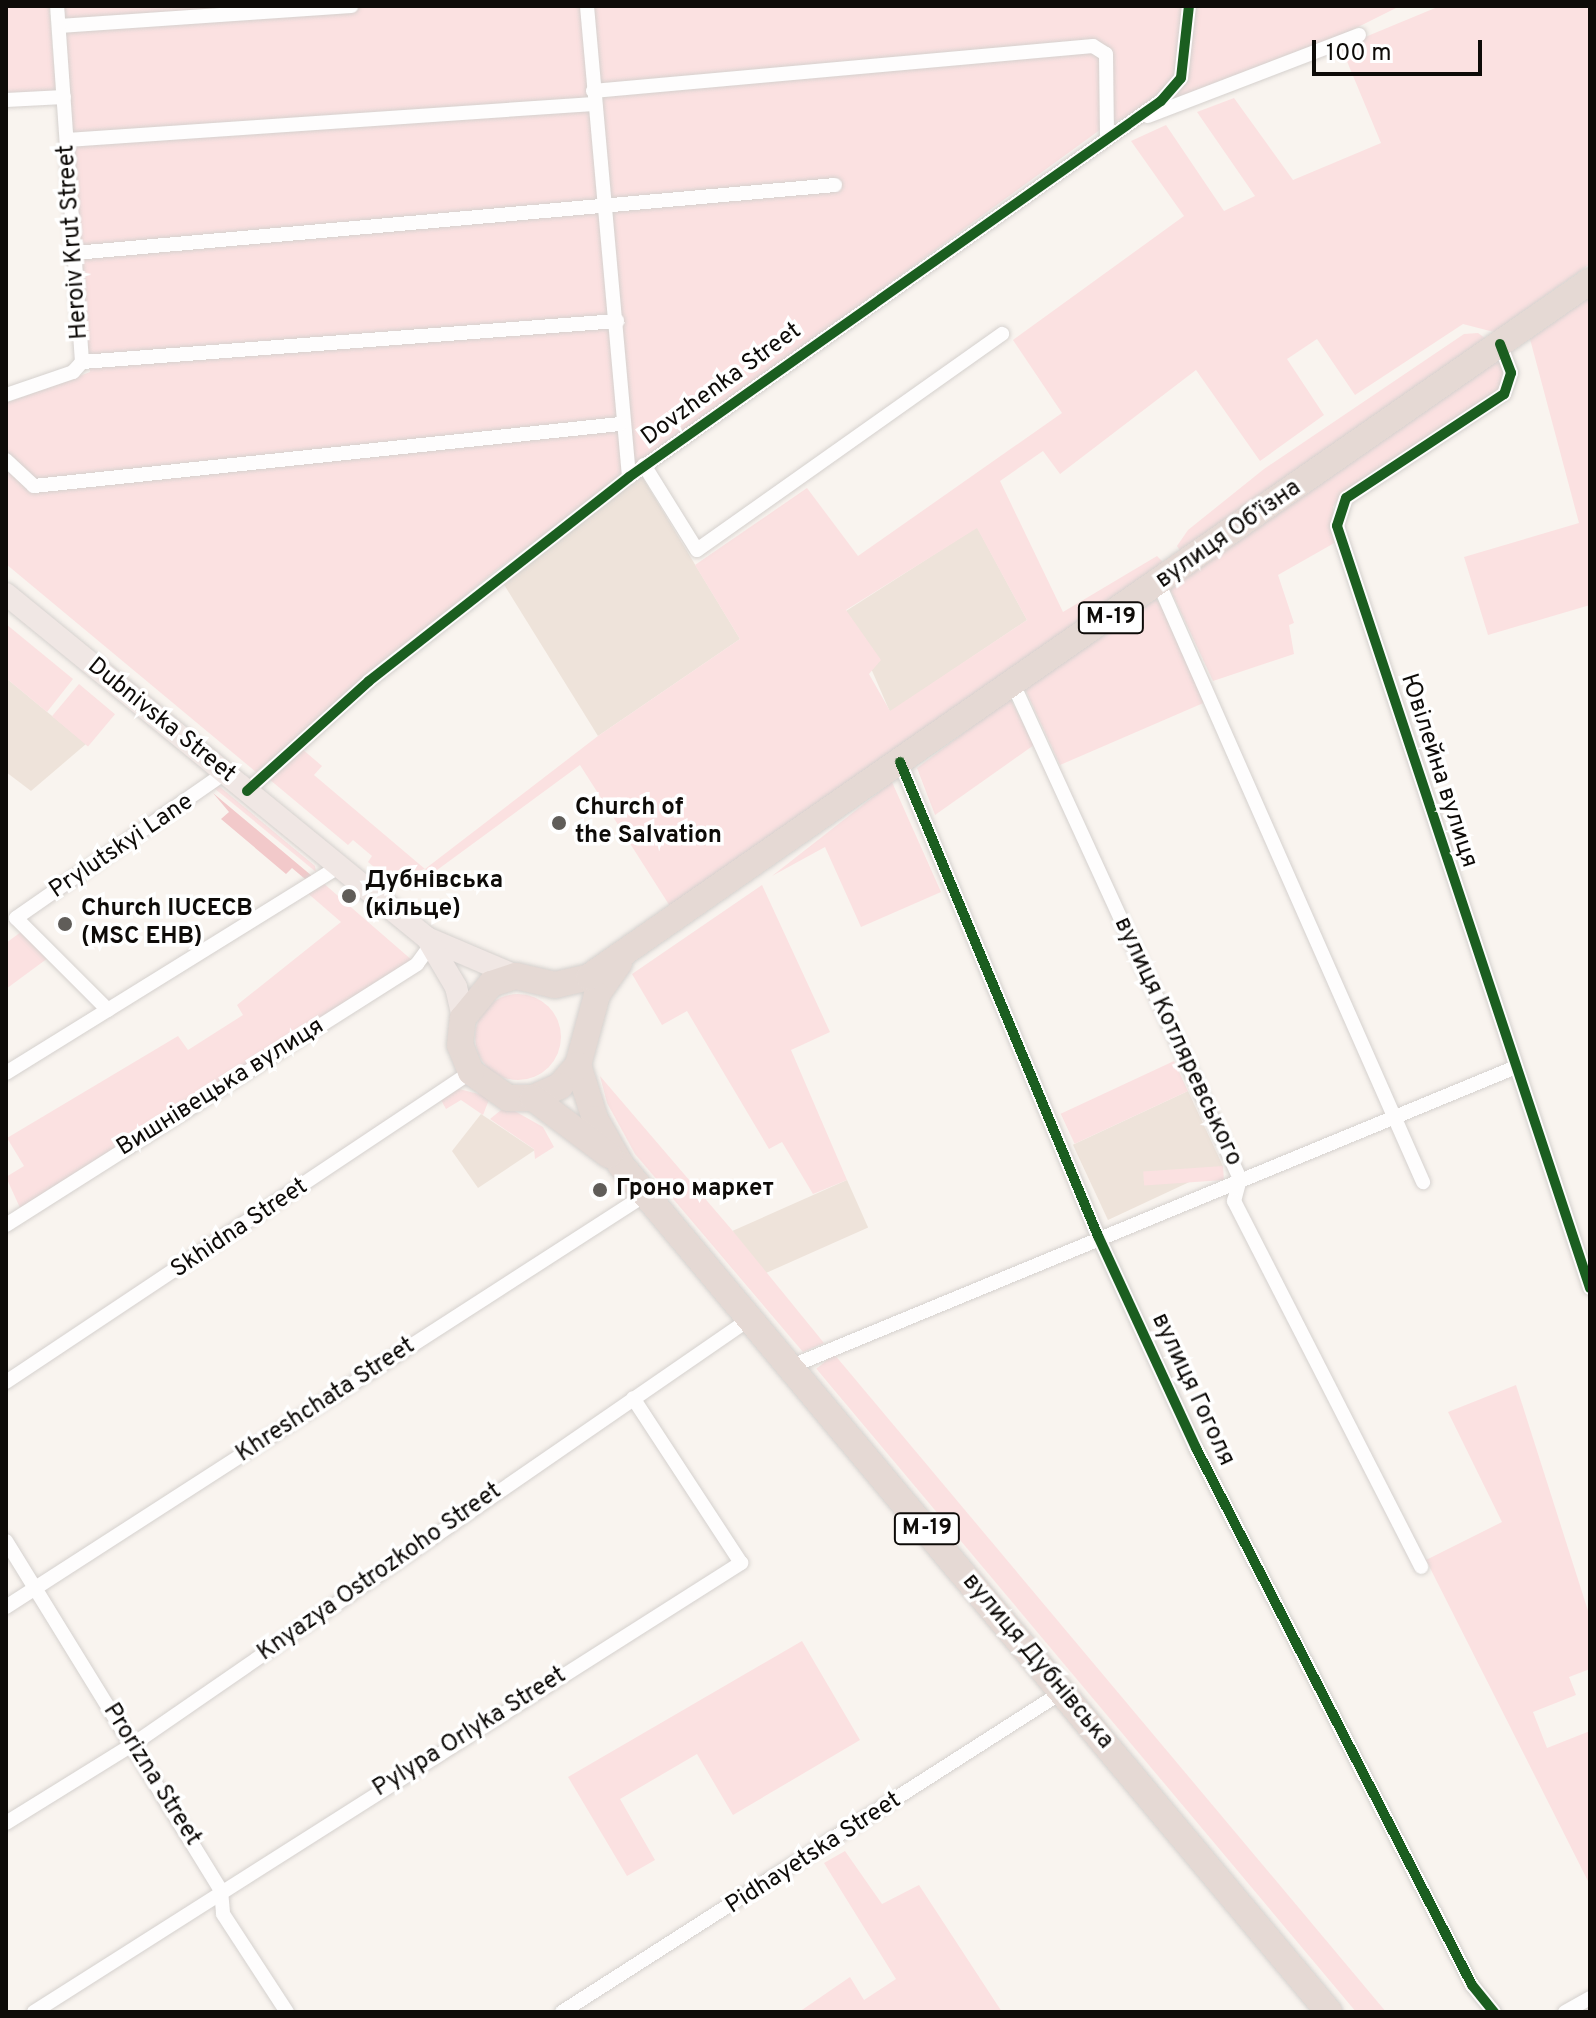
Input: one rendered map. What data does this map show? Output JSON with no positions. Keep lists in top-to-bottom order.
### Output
{
  "streets": {
    "highway": ["вулиця Об’їзна", "М-19", "вулиця Дубнівська"],
    "main road": ["Dubnivska Street"],
    "street": [
      "Heroiv Krut Street",
      "Dovzhenka Street",
      "Ювілейна вулиця",
      "Prylutskyi Lane",
      "вулиця Котляревського",
      "Вишнівецька вулиця",
      "Skhidna Street",
      "вулиця Гоголя",
      "Khreshchata Street",
      "Knyazya Ostrozkoho Street",
      "Pylypa Orlyka Street",
      "Prorizna Street",
      "Pidhayetska Street"
    ]
  },
  "crossings": [
    ["Dovzhenka Street", "Dubnivska Street"],
    ["вулиця Об’їзна", "М-19"],
    ["вулиця Об’їзна", "Ювілейна вулиця"],
    ["вулиця Об’їзна", "вулиця Котляревського"],
    ["вулиця Об’їзна", "вулиця Гоголя"],
    ["М-19", "Skhidna Street"],
    ["М-19", "вулиця Дубнівська"],
    ["Dubnivska Street", "Prylutskyi Lane"],
    ["Dubnivska Street", "Вишнівецька вулиця"],
    ["Khreshchata Street", "вулиця Дубнівська"],
    ["Khreshchata Street", "Prorizna Street"],
    ["Knyazya Ostrozkoho Street", "вулиця Дубнівська"],
    ["Knyazya Ostrozkoho Street", "Pylypa Orlyka Street"],
    ["Knyazya Ostrozkoho Street", "Prorizna Street"],
    ["вулиця Дубнівська", "Pidhayetska Street"],
    ["Pylypa Orlyka Street", "Prorizna Street"]
  ],
  "places": [
    "Church of the Salvation",
    "Дубнівська (кільце)",
    "Church IUCECB (MSC EHB)",
    "Гроно маркет"
  ],
  "scale_bar": "100 m"
}
